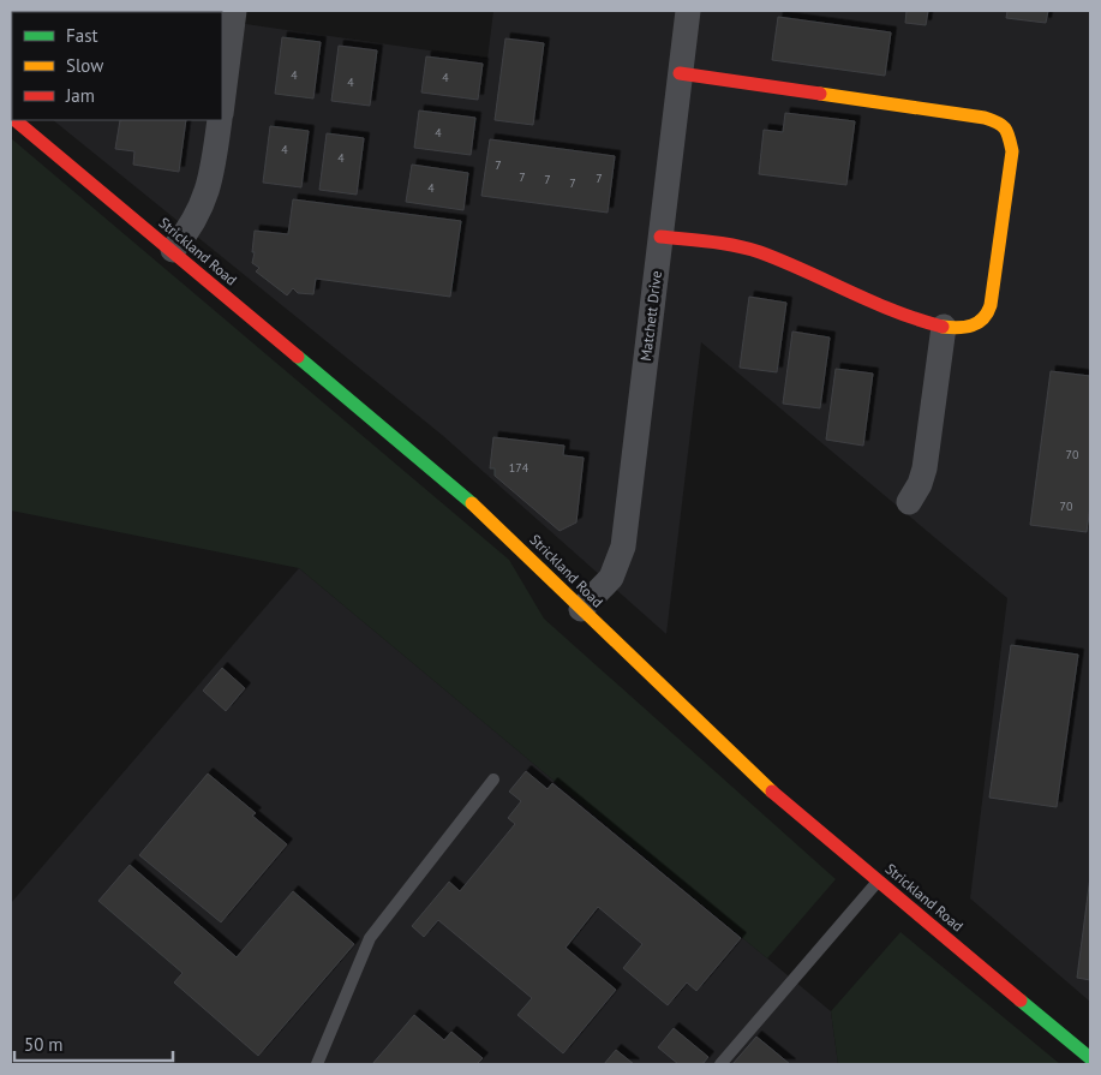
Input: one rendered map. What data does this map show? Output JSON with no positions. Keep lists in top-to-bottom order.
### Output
{
  "streets": {
    "street": ["Strickland Road", "Matchett Drive"]
  },
  "crossings": [
    ["Strickland Road", "Matchett Drive"]
  ],
  "house_numbers": [
    "4",
    "4",
    "4",
    "4",
    "4",
    "4",
    "7",
    "7",
    "7",
    "7",
    "7",
    "4",
    "70",
    "174",
    "70"
  ],
  "legend": ["Fast", "Slow", "Jam"],
  "scale_bar": "50 m"
}
